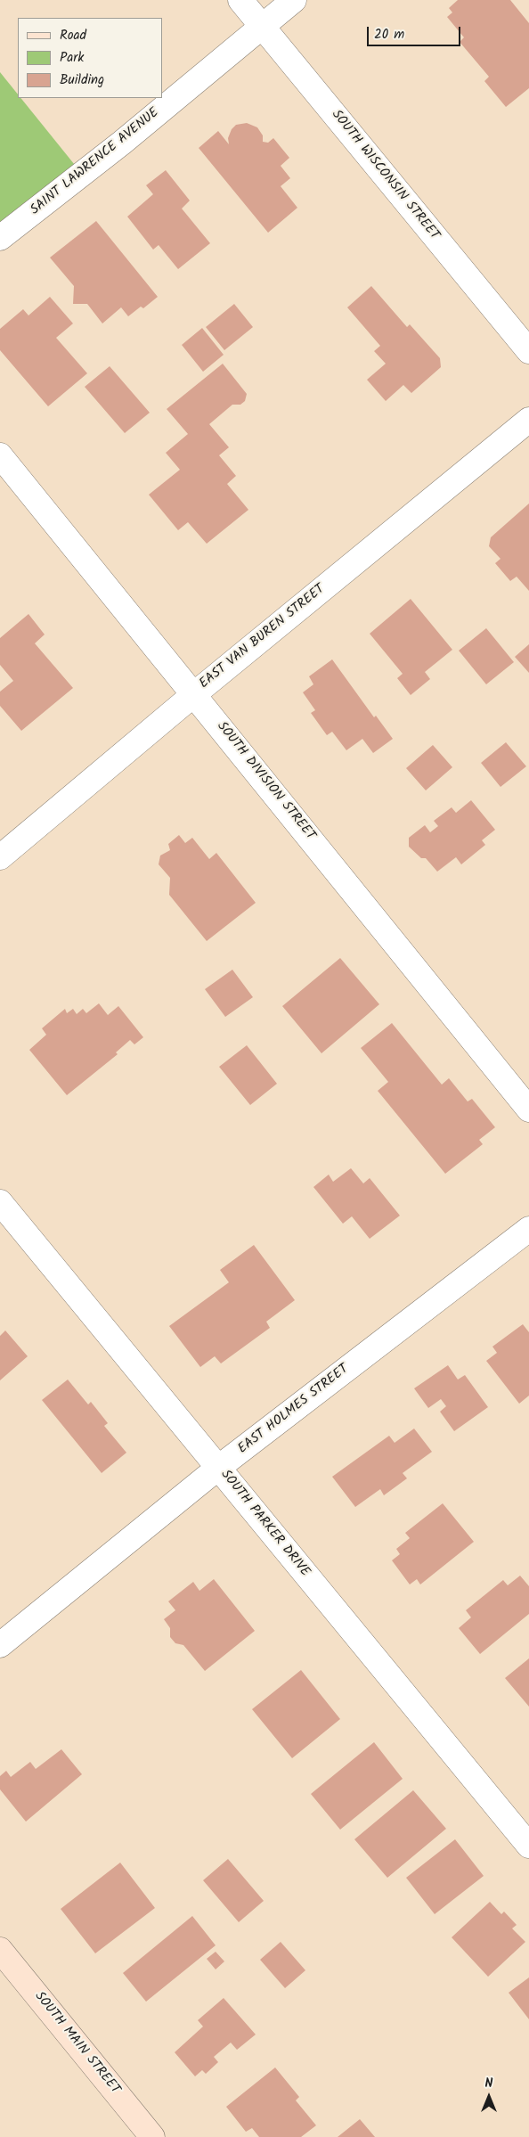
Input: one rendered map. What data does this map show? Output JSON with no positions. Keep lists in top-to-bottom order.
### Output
{
  "streets": {
    "main road": ["SOUTH MAIN STREET"],
    "street": [
      "SAINT LAWRENCE AVENUE",
      "SOUTH WISCONSIN STREET",
      "EAST VAN BUREN STREET",
      "SOUTH DIVISION STREET",
      "EAST HOLMES STREET",
      "SOUTH PARKER DRIVE"
    ]
  },
  "crossings": [
    ["SAINT LAWRENCE AVENUE", "SOUTH WISCONSIN STREET"],
    ["EAST VAN BUREN STREET", "SOUTH DIVISION STREET"],
    ["EAST HOLMES STREET", "SOUTH PARKER DRIVE"]
  ],
  "legend": ["Road", "Park", "Building"],
  "scale_bar": "20 m",
  "north": "top"
}
